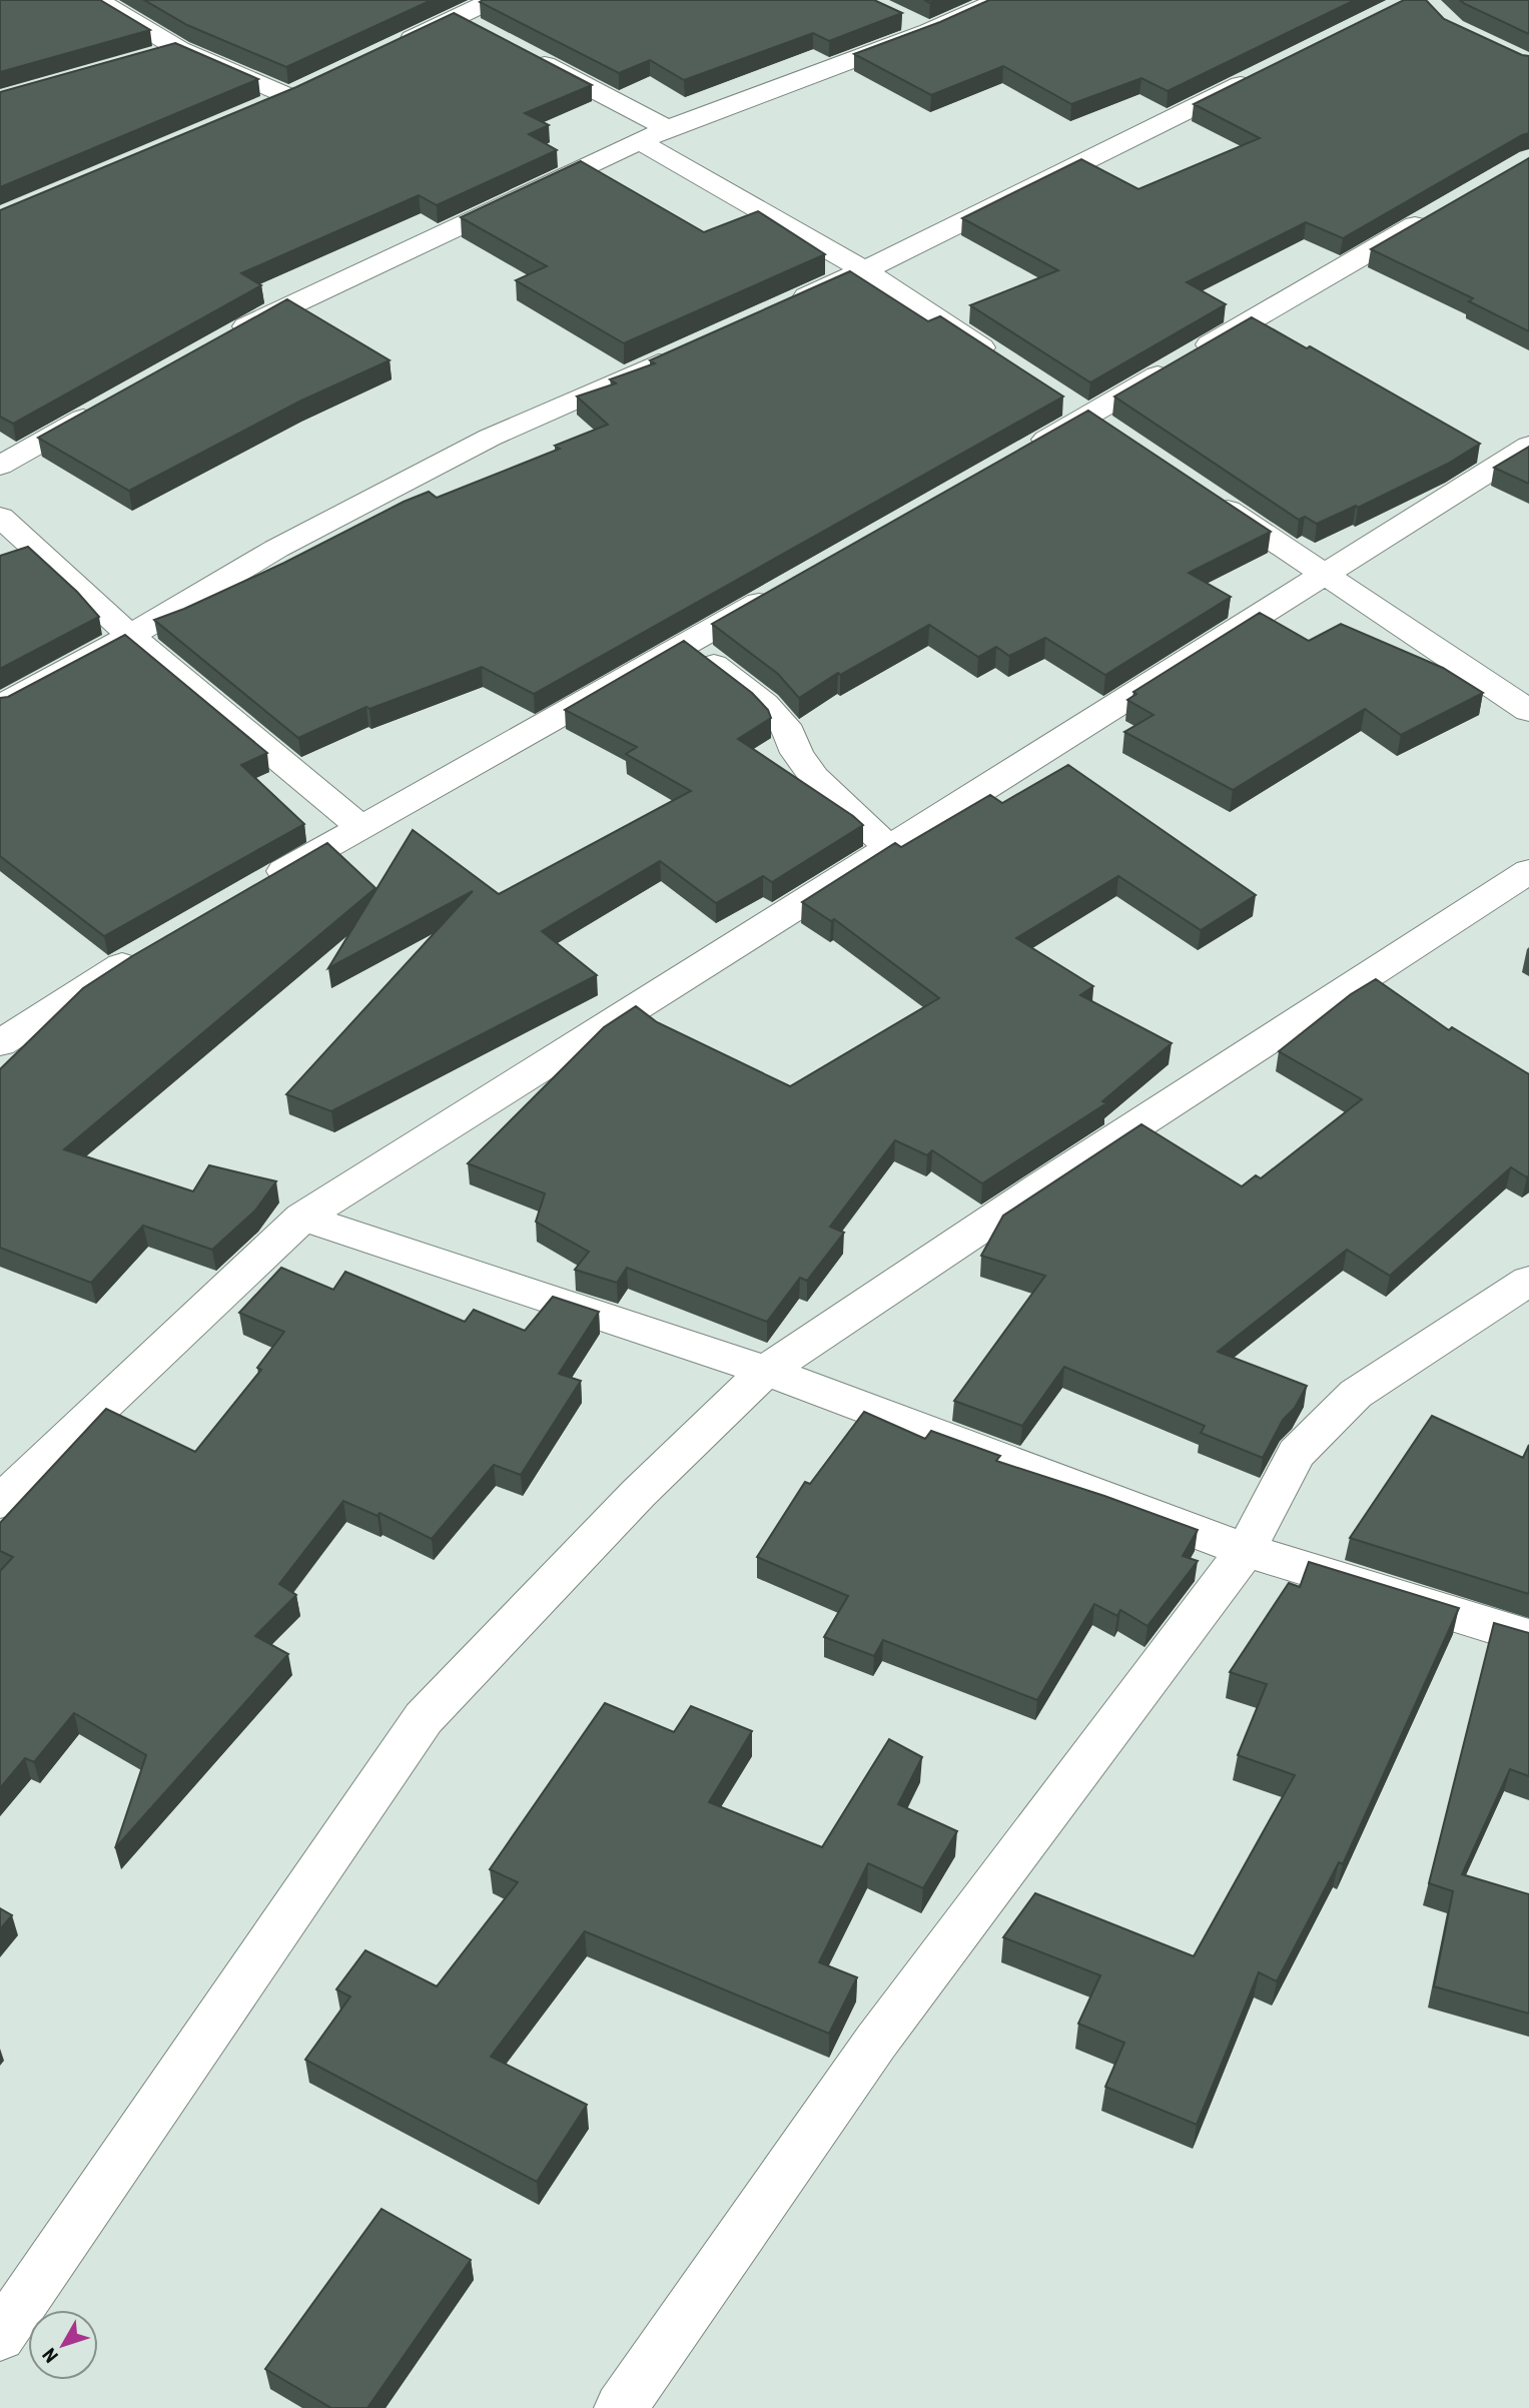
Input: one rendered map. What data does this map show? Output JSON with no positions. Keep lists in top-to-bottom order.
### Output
{
  "north": "bottom left"
}
